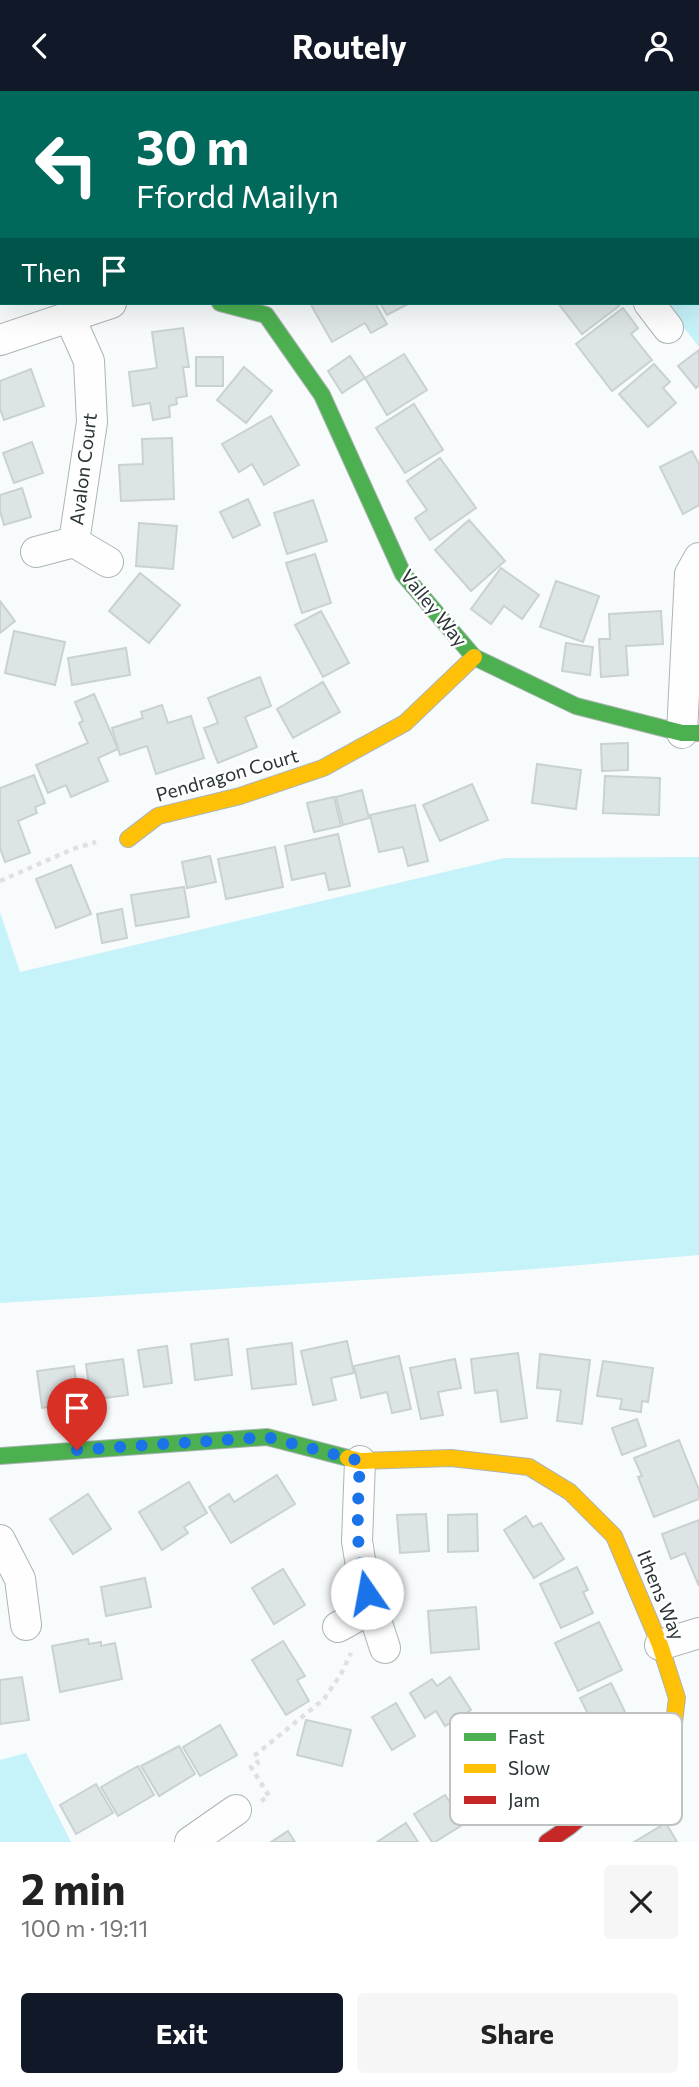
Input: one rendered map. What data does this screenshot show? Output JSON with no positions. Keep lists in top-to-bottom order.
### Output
{
  "streets": {
    "street": [
      "Avalon Court",
      "Valley Way",
      "Pendragon Court",
      "Ithens Way"
    ]
  },
  "crossings": [
    ["Valley Way", "Pendragon Court"]
  ],
  "legend": ["Fast", "Slow", "Jam"],
  "page": {
    "header": "Routely",
    "turn": ["30 m", "Ffordd Mailyn"],
    "then": "Then",
    "heading": ["2 min", "100 m · 19:11"],
    "buttons": ["Exit", "Share"]
  }
}
